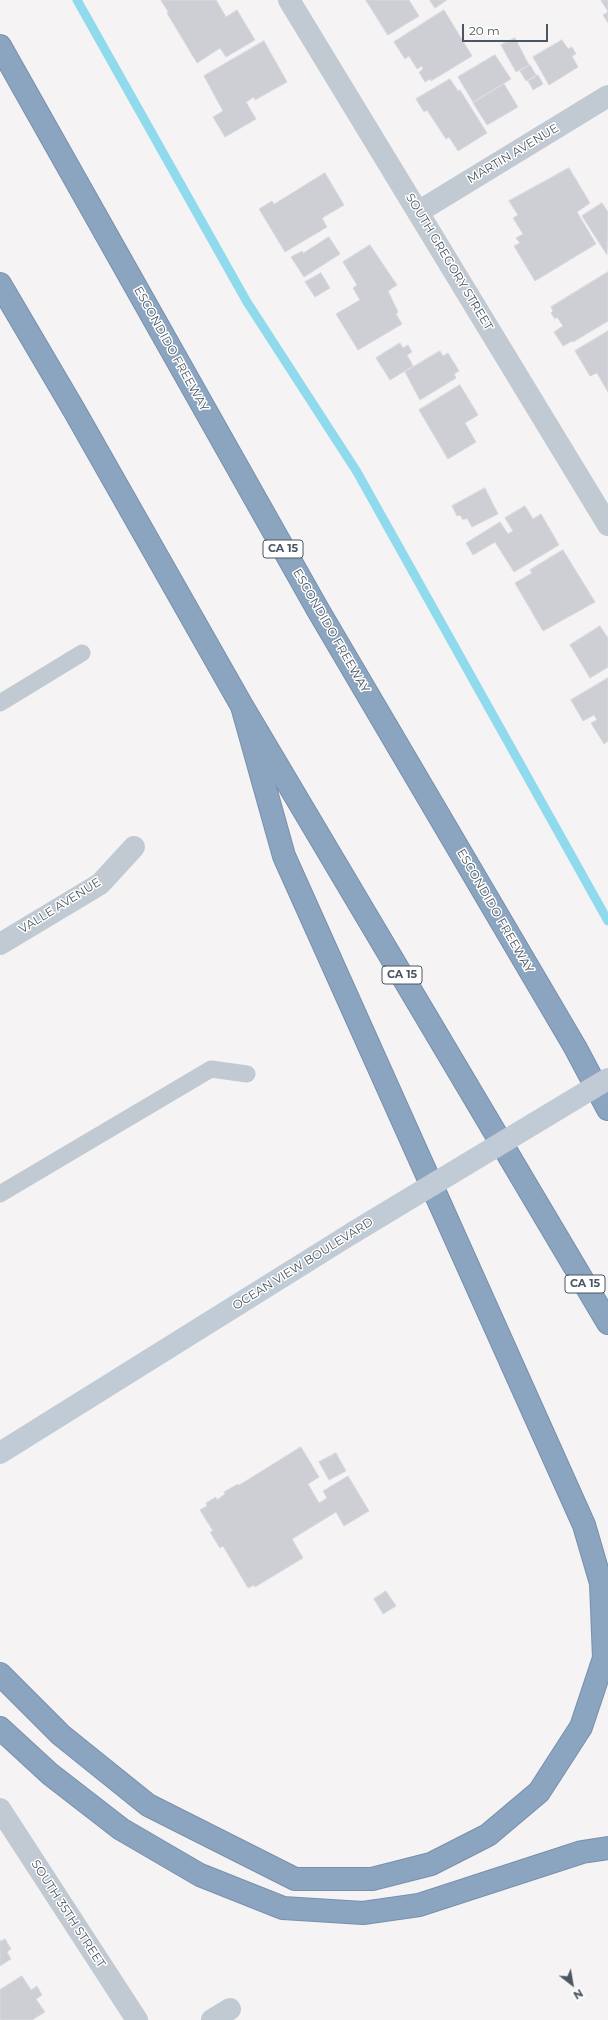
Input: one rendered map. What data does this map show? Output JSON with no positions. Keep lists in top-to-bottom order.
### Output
{
  "streets": {
    "highway": ["ESCONDIDO FREEWAY", "CA 15"],
    "main road": ["OCEAN VIEW BOULEVARD"],
    "street": [
      "MARTIN AVENUE",
      "SOUTH GREGORY STREET",
      "VALLE AVENUE",
      "SOUTH 35TH STREET"
    ]
  },
  "crossings": [
    ["MARTIN AVENUE", "SOUTH GREGORY STREET"]
  ],
  "scale_bar": "20 m",
  "north": "bottom right"
}
